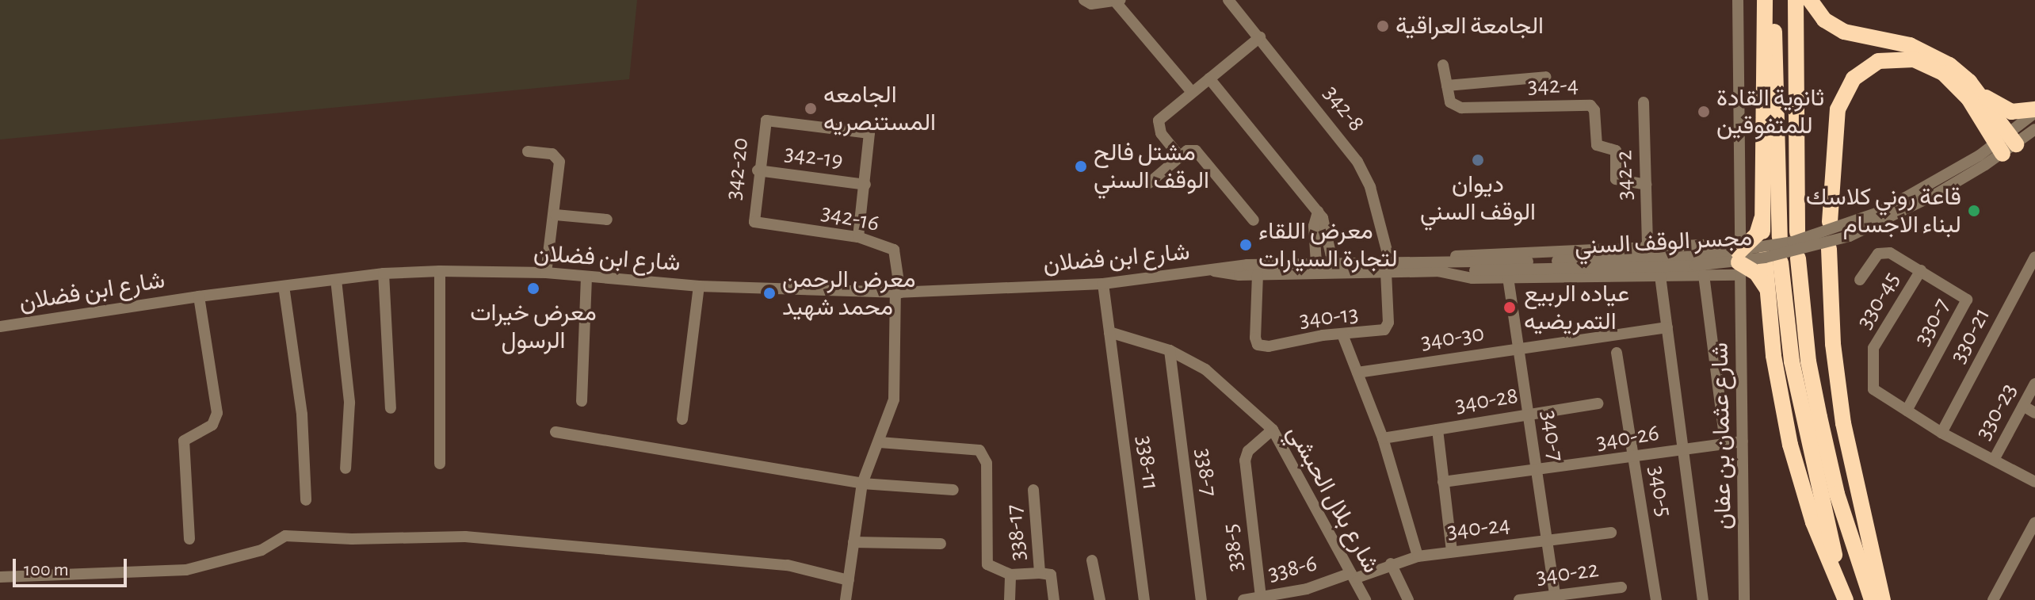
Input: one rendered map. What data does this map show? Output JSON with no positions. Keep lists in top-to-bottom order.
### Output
{
  "streets": {
    "street": [
      "342-4",
      "342-8",
      "342-19",
      "342-20",
      "342-2",
      "342-16",
      "مجسر الوقف السني",
      "شارع ابن فضلان",
      "330-45",
      "340-13",
      "330-7",
      "330-21",
      "340-30",
      "340-28",
      "330-23",
      "340-7",
      "شارع عثمان بن عفان",
      "340-26",
      "338-11",
      "338-7",
      "340-5",
      "شارع بلال الحبشي",
      "340-24",
      "338-17",
      "338-5",
      "338-6",
      "340-22"
    ]
  },
  "crossings": [
    ["342-4", "342-2"],
    ["342-8", "شارع ابن فضلان"],
    ["342-8", "340-13"],
    ["342-19", "342-20"],
    ["342-20", "342-16"],
    ["342-16", "شارع ابن فضلان"],
    ["مجسر الوقف السني", "شارع ابن فضلان"],
    ["مجسر الوقف السني", "شارع عثمان بن عفان"],
    ["شارع ابن فضلان", "340-13"],
    ["330-45", "330-7"],
    ["340-30", "340-7"],
    ["340-28", "340-7"],
    ["340-7", "340-26"],
    ["340-7", "340-24"],
    ["340-7", "340-22"],
    ["شارع عثمان بن عفان", "340-26"],
    ["340-26", "340-5"],
    ["338-11", "شارع بلال الحبشي"],
    ["338-7", "شارع بلال الحبشي"],
    ["شارع بلال الحبشي", "340-24"],
    ["شارع بلال الحبشي", "338-5"],
    ["شارع بلال الحبشي", "338-6"],
    ["340-24", "338-6"],
    ["338-5", "338-6"]
  ],
  "places": [
    "الجامعة العراقية",
    "الجامعه المستنصريه",
    "ثانوية القادة للمتفوقين",
    "ديوان الوقف السني",
    "مشتل فالح الوقف السني",
    "قاعة روني كلاسك لبناء الاجسام",
    "معرض اللقاء لتجارة السيارات",
    "معرض خيرات الرسول",
    "معرض الرحمن محمد شهيد",
    "عياده الربيع التمريضيه"
  ],
  "scale_bar": "100 m"
}
